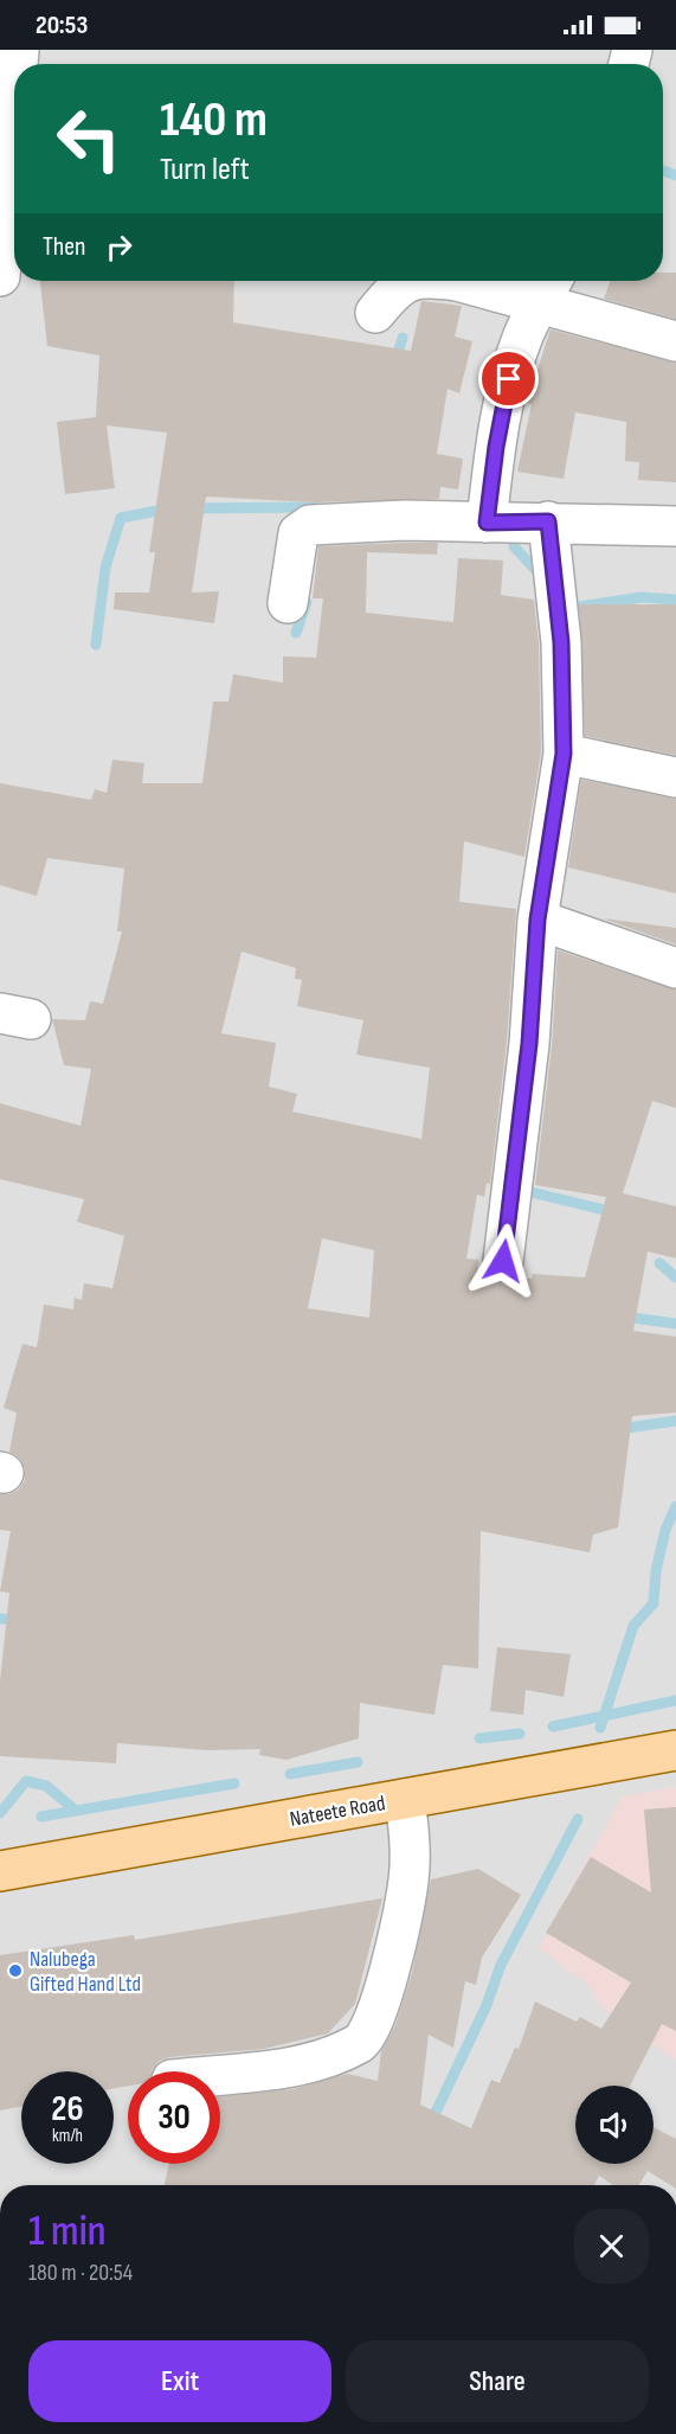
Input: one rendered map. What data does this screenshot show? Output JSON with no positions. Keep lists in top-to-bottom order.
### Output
{
  "streets": {
    "main road": ["Nateete Road"]
  },
  "places": ["Nalubega Gifted Hand Ltd"],
  "page": {
    "status": "20:53",
    "turn": ["140 m", "Turn left"],
    "then": "Then",
    "speed": "26 km/h",
    "limit": "30",
    "heading": ["1 min", "180 m · 20:54"],
    "buttons": ["Exit", "Share"]
  }
}
